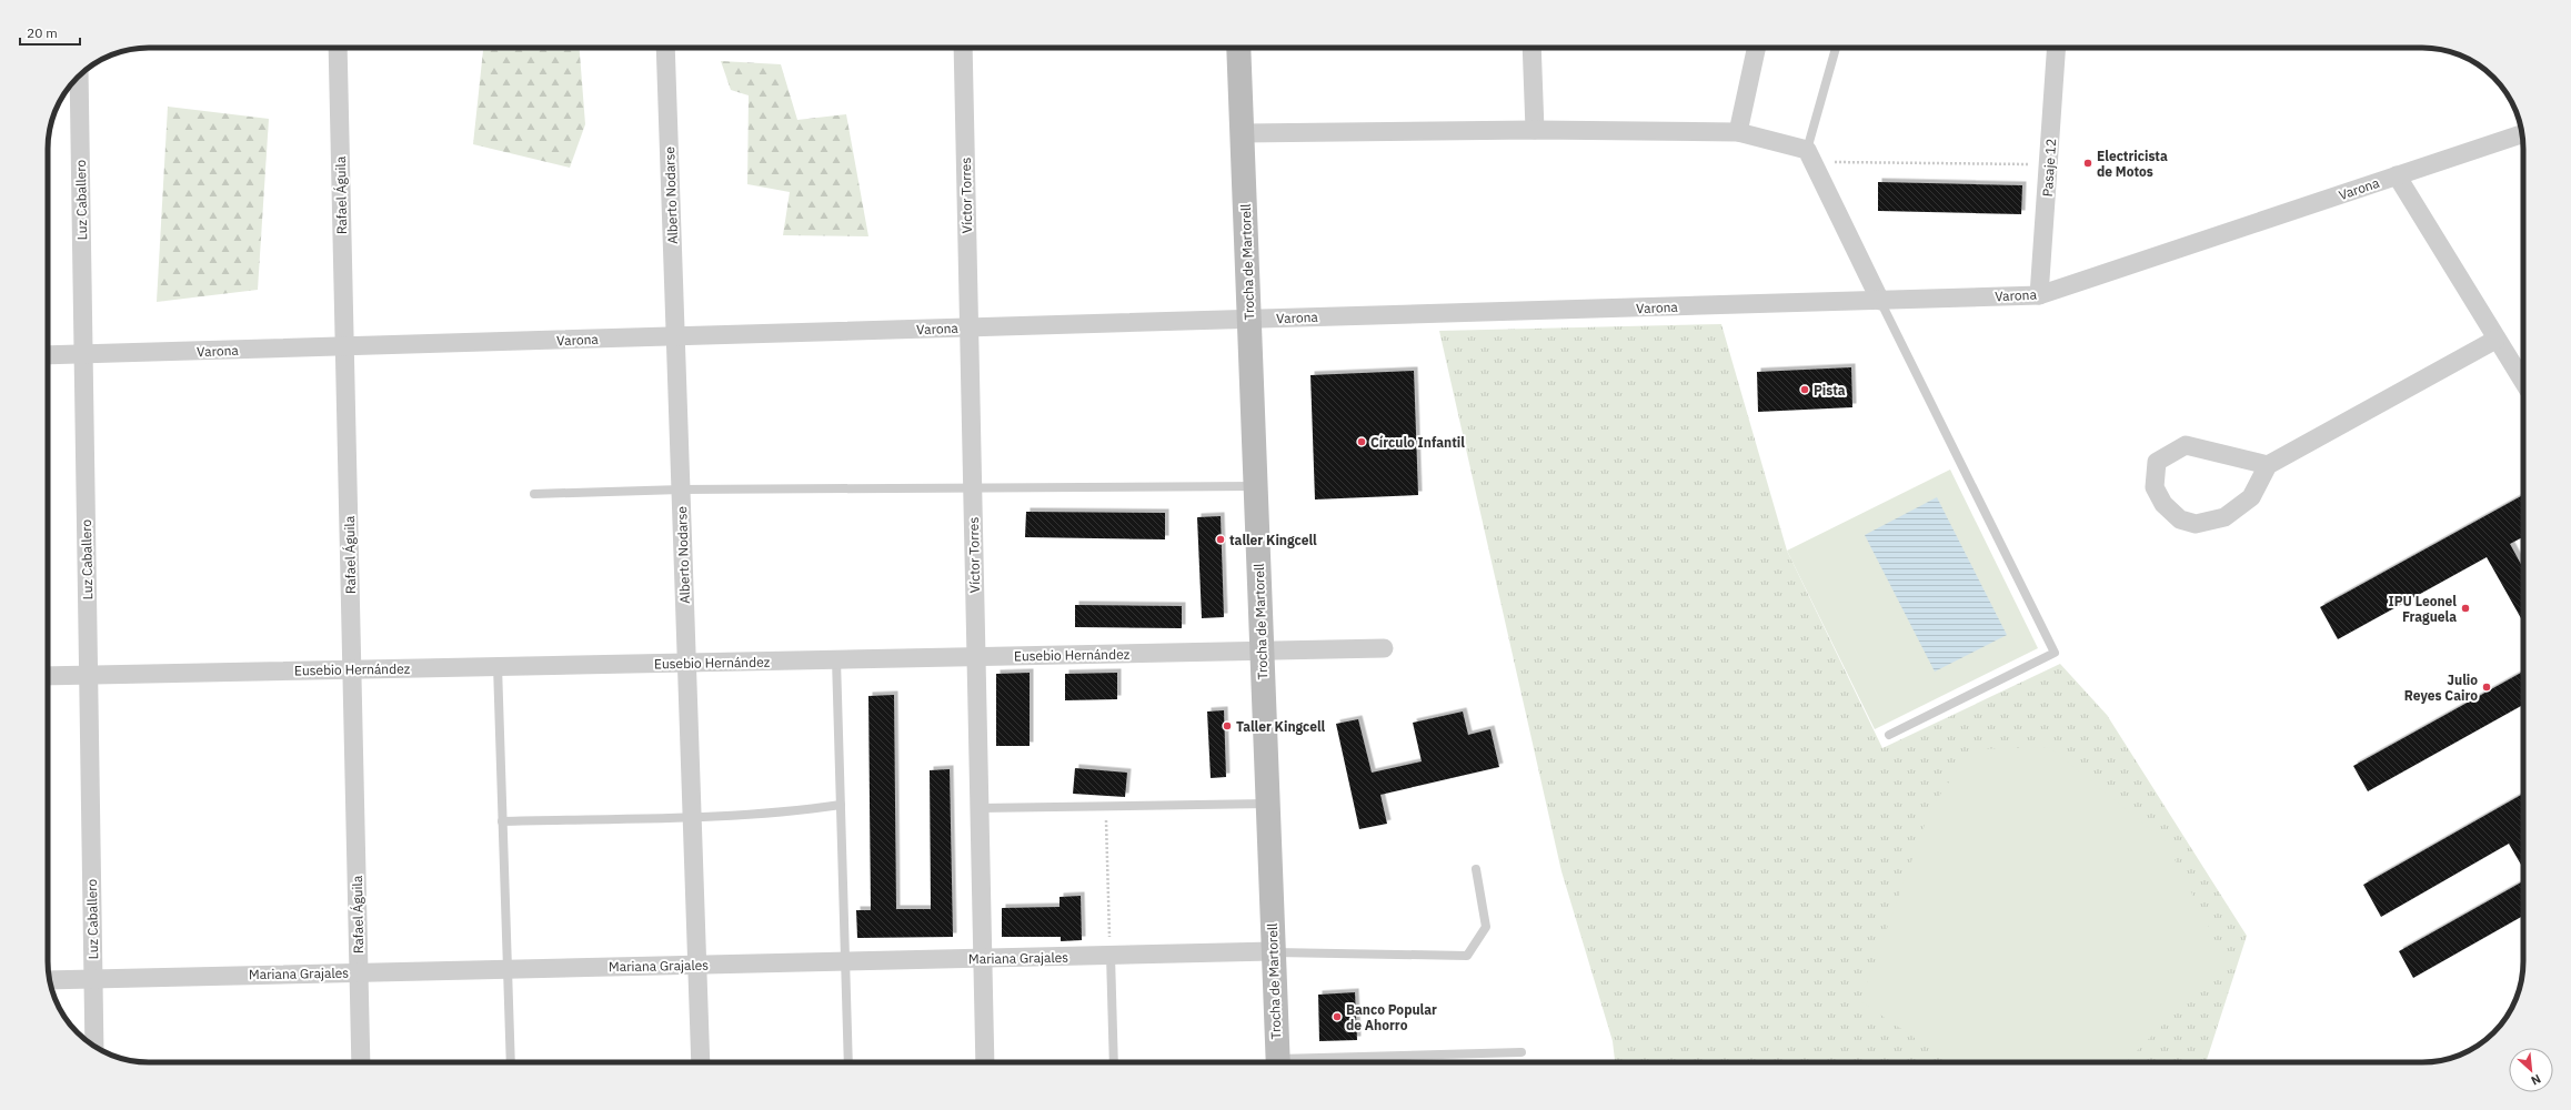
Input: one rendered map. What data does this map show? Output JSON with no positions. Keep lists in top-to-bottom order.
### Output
{
  "streets": {
    "street": [
      "Pasaje 12",
      "Varona",
      "Rafael Águila",
      "Alberto Nodarse",
      "Víctor Torres",
      "Luz Caballero",
      "Trocha de Martorell",
      "Eusebio Hernández",
      "Mariana Grajales"
    ]
  },
  "crossings": [
    ["Pasaje 12", "Varona"],
    ["Varona", "Rafael Águila"],
    ["Varona", "Alberto Nodarse"],
    ["Varona", "Víctor Torres"],
    ["Varona", "Luz Caballero"],
    ["Varona", "Trocha de Martorell"],
    ["Rafael Águila", "Eusebio Hernández"],
    ["Rafael Águila", "Mariana Grajales"],
    ["Alberto Nodarse", "Eusebio Hernández"],
    ["Alberto Nodarse", "Mariana Grajales"],
    ["Víctor Torres", "Eusebio Hernández"],
    ["Víctor Torres", "Mariana Grajales"],
    ["Luz Caballero", "Eusebio Hernández"],
    ["Luz Caballero", "Mariana Grajales"],
    ["Trocha de Martorell", "Eusebio Hernández"],
    ["Trocha de Martorell", "Mariana Grajales"]
  ],
  "places": [
    "Electricista de Motos",
    "Pista",
    "Círculo Infantil",
    "taller Kingcell",
    "IPU Leonel Fraguela",
    "Julio Reyes Cairo",
    "Taller Kingcell",
    "Banco Popular de Ahorro"
  ],
  "scale_bar": "20 m",
  "north": "bottom right"
}
